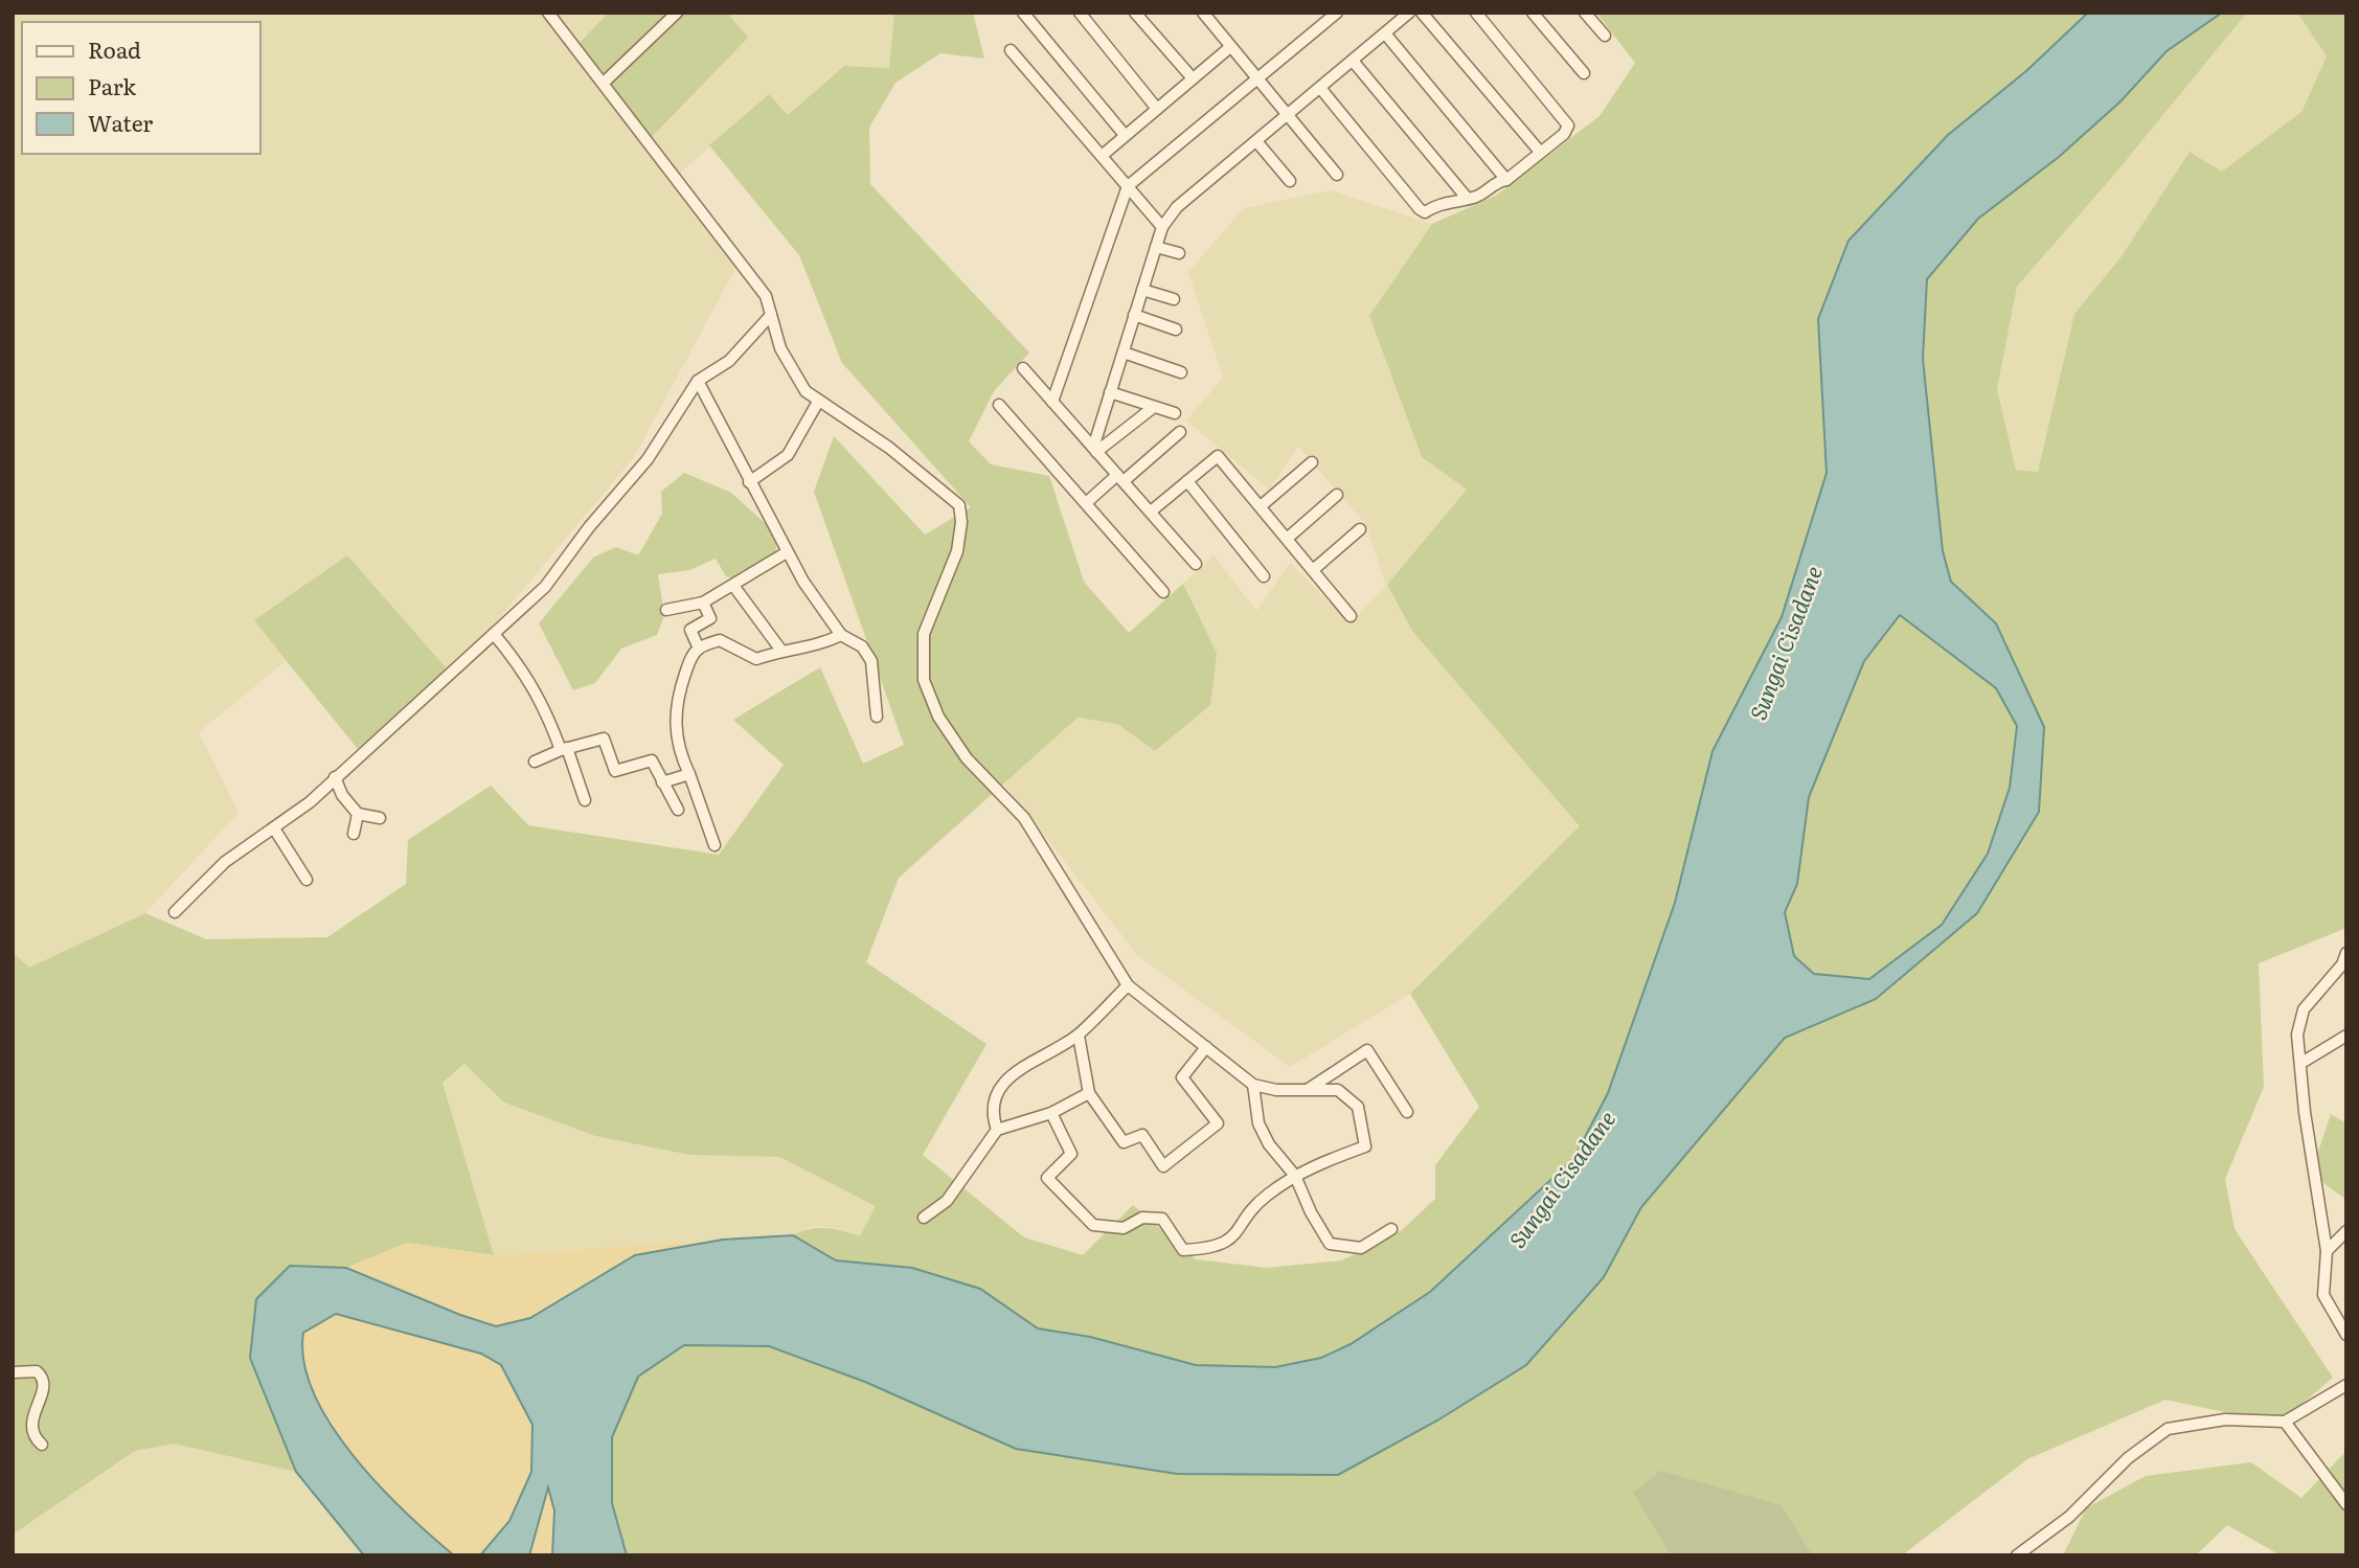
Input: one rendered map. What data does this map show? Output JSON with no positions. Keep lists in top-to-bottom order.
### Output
{
  "water": ["Sungai Cisadane"],
  "legend": ["Road", "Park", "Water"]
}
